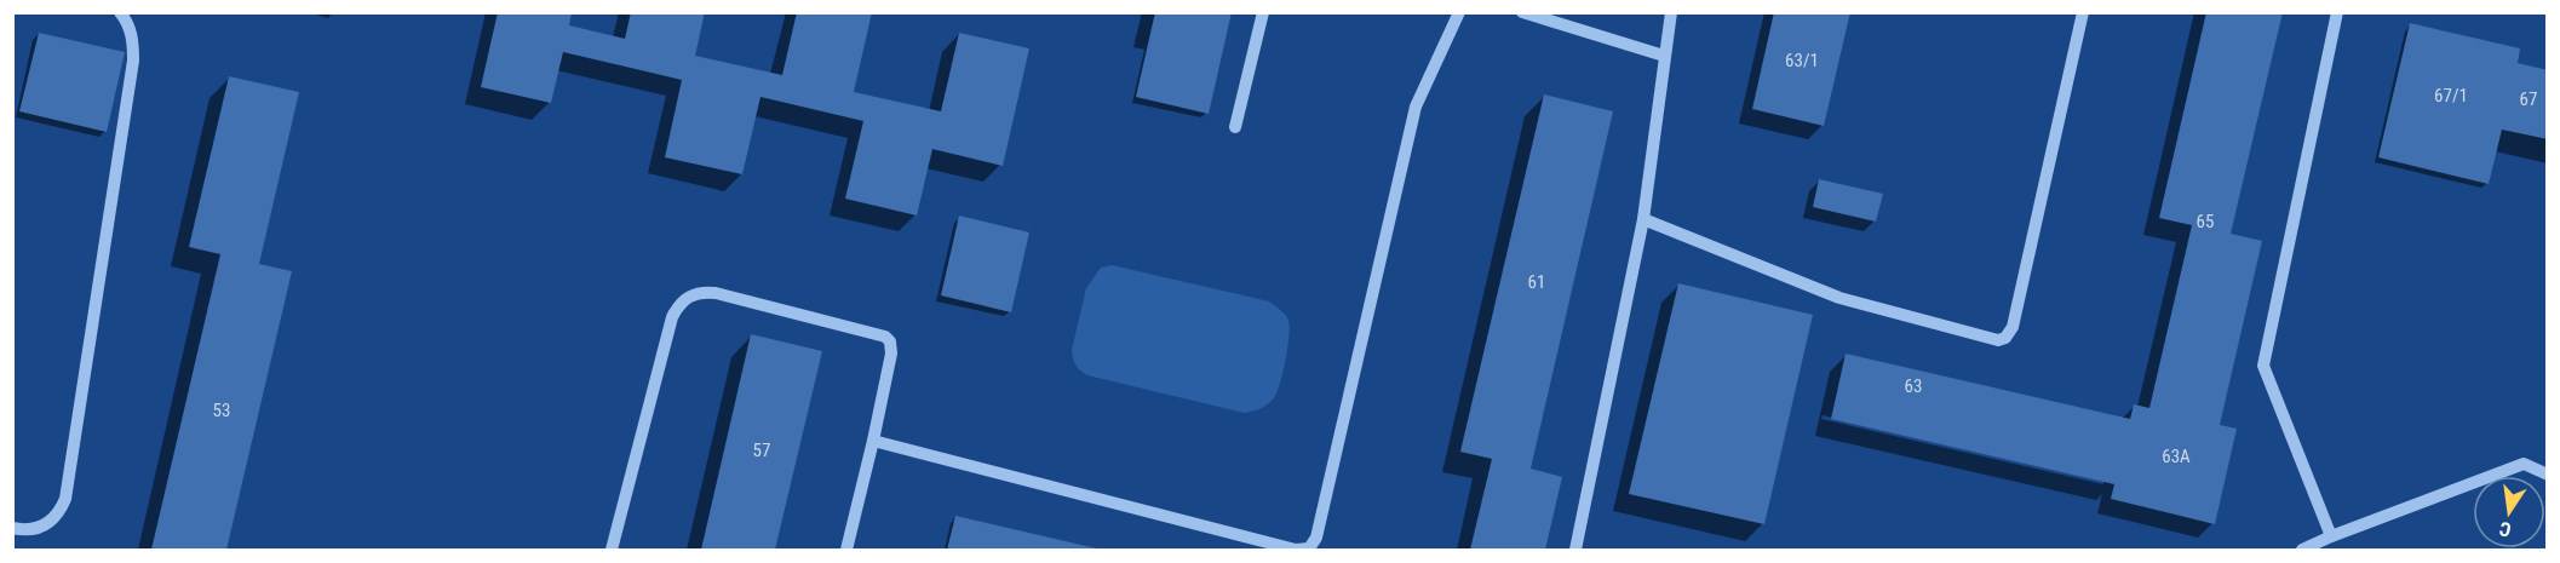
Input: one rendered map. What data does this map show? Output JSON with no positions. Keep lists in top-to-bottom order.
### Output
{
  "house_numbers": [
    "63/1",
    "67/1",
    "67",
    "65",
    "61",
    "63",
    "53",
    "57",
    "63А"
  ],
  "north": "bottom"
}
